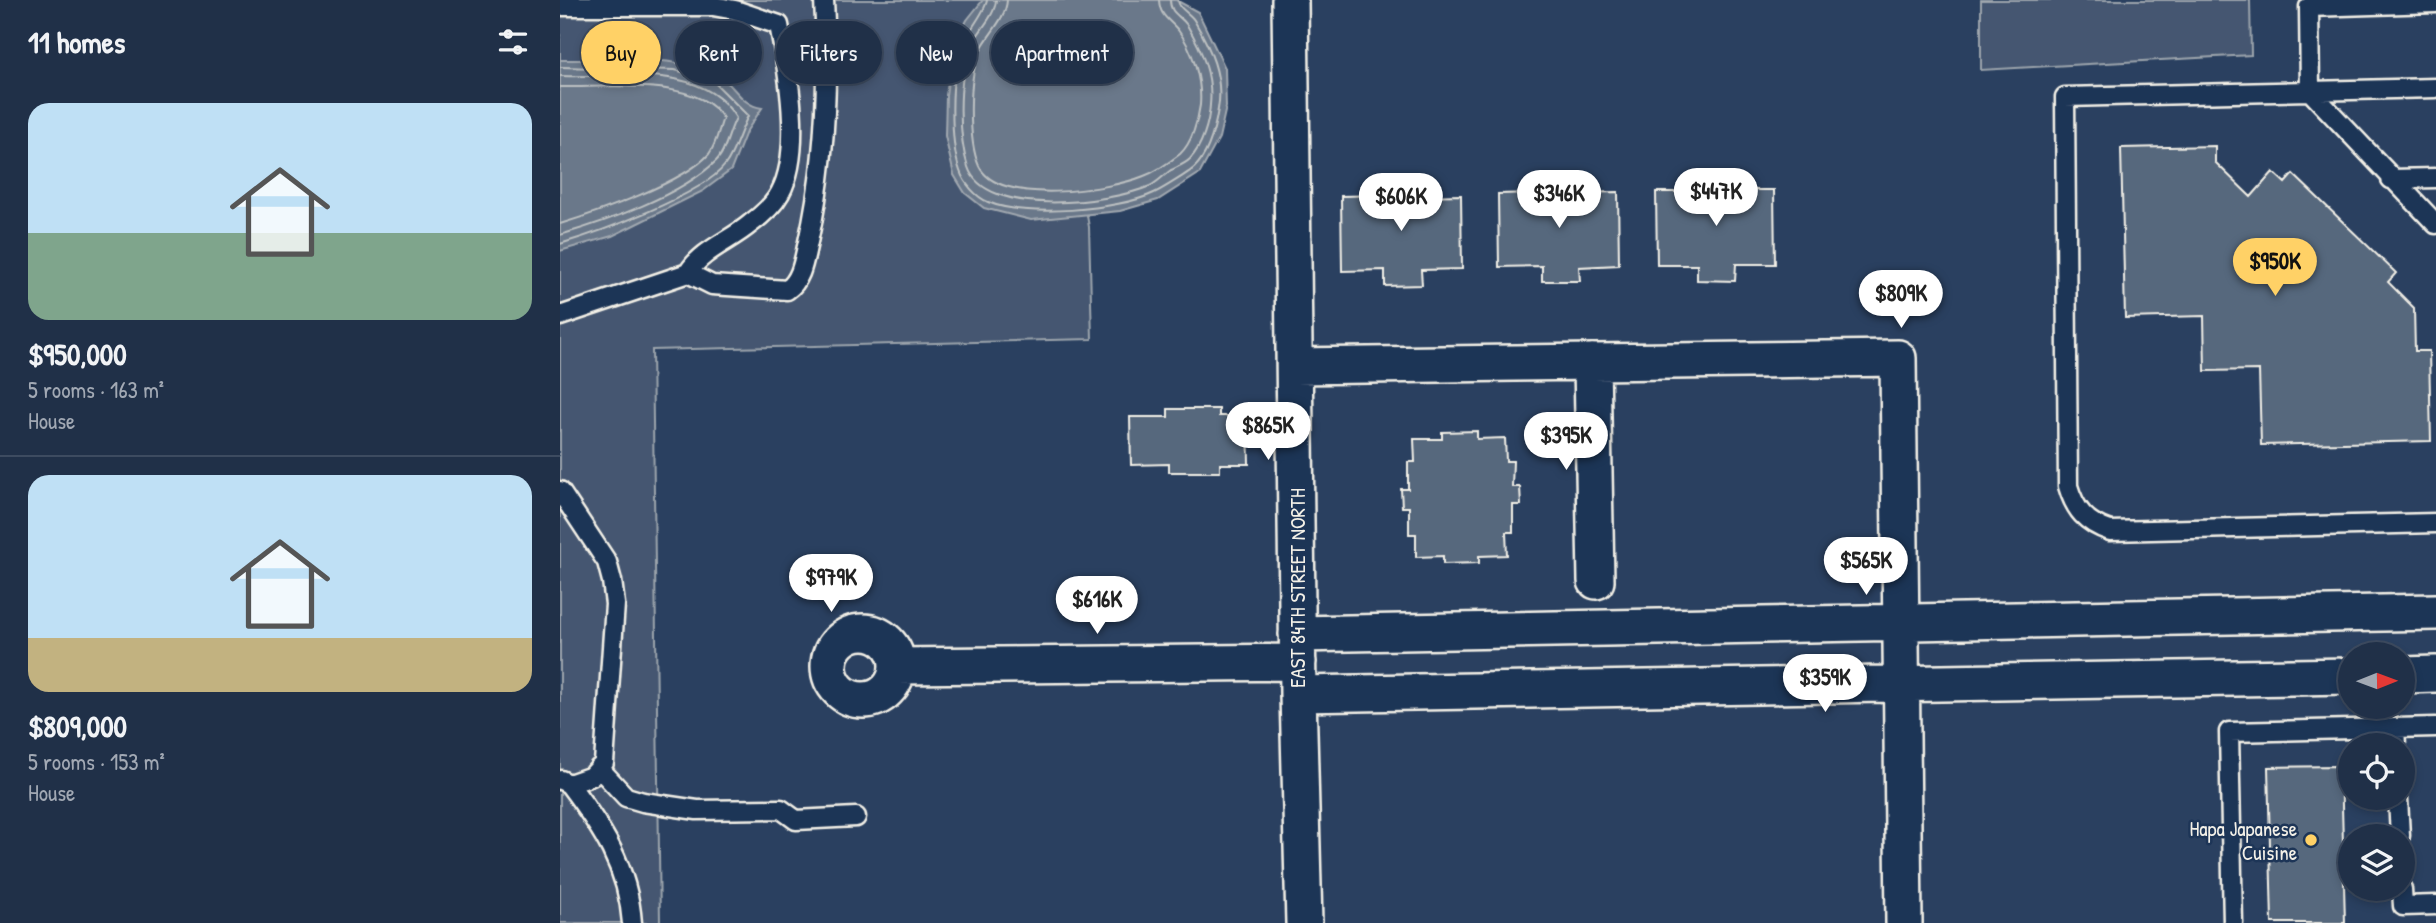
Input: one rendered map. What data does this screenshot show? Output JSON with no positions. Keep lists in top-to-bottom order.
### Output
{
  "streets": {
    "street": ["EAST 84TH STREET NORTH"]
  },
  "places": ["Hapa Japanese Cuisine"],
  "north": "right",
  "page": {
    "heading": "11 homes",
    "chip": [
      "Buy",
      "Rent",
      "Filters",
      "New",
      "Apartment"
    ],
    "list": [
      {
        "name": "$950,000",
        "note": "5 rooms · 163 m² · House"
      },
      {
        "name": "$809,000",
        "note": "5 rooms · 153 m² · House"
      }
    ],
    "price": [
      "$447K",
      "$346K",
      "$606K",
      "$950K",
      "$809K",
      "$865K",
      "$395K",
      "$565K",
      "$979K",
      "$616K",
      "$359K"
    ]
  }
}
